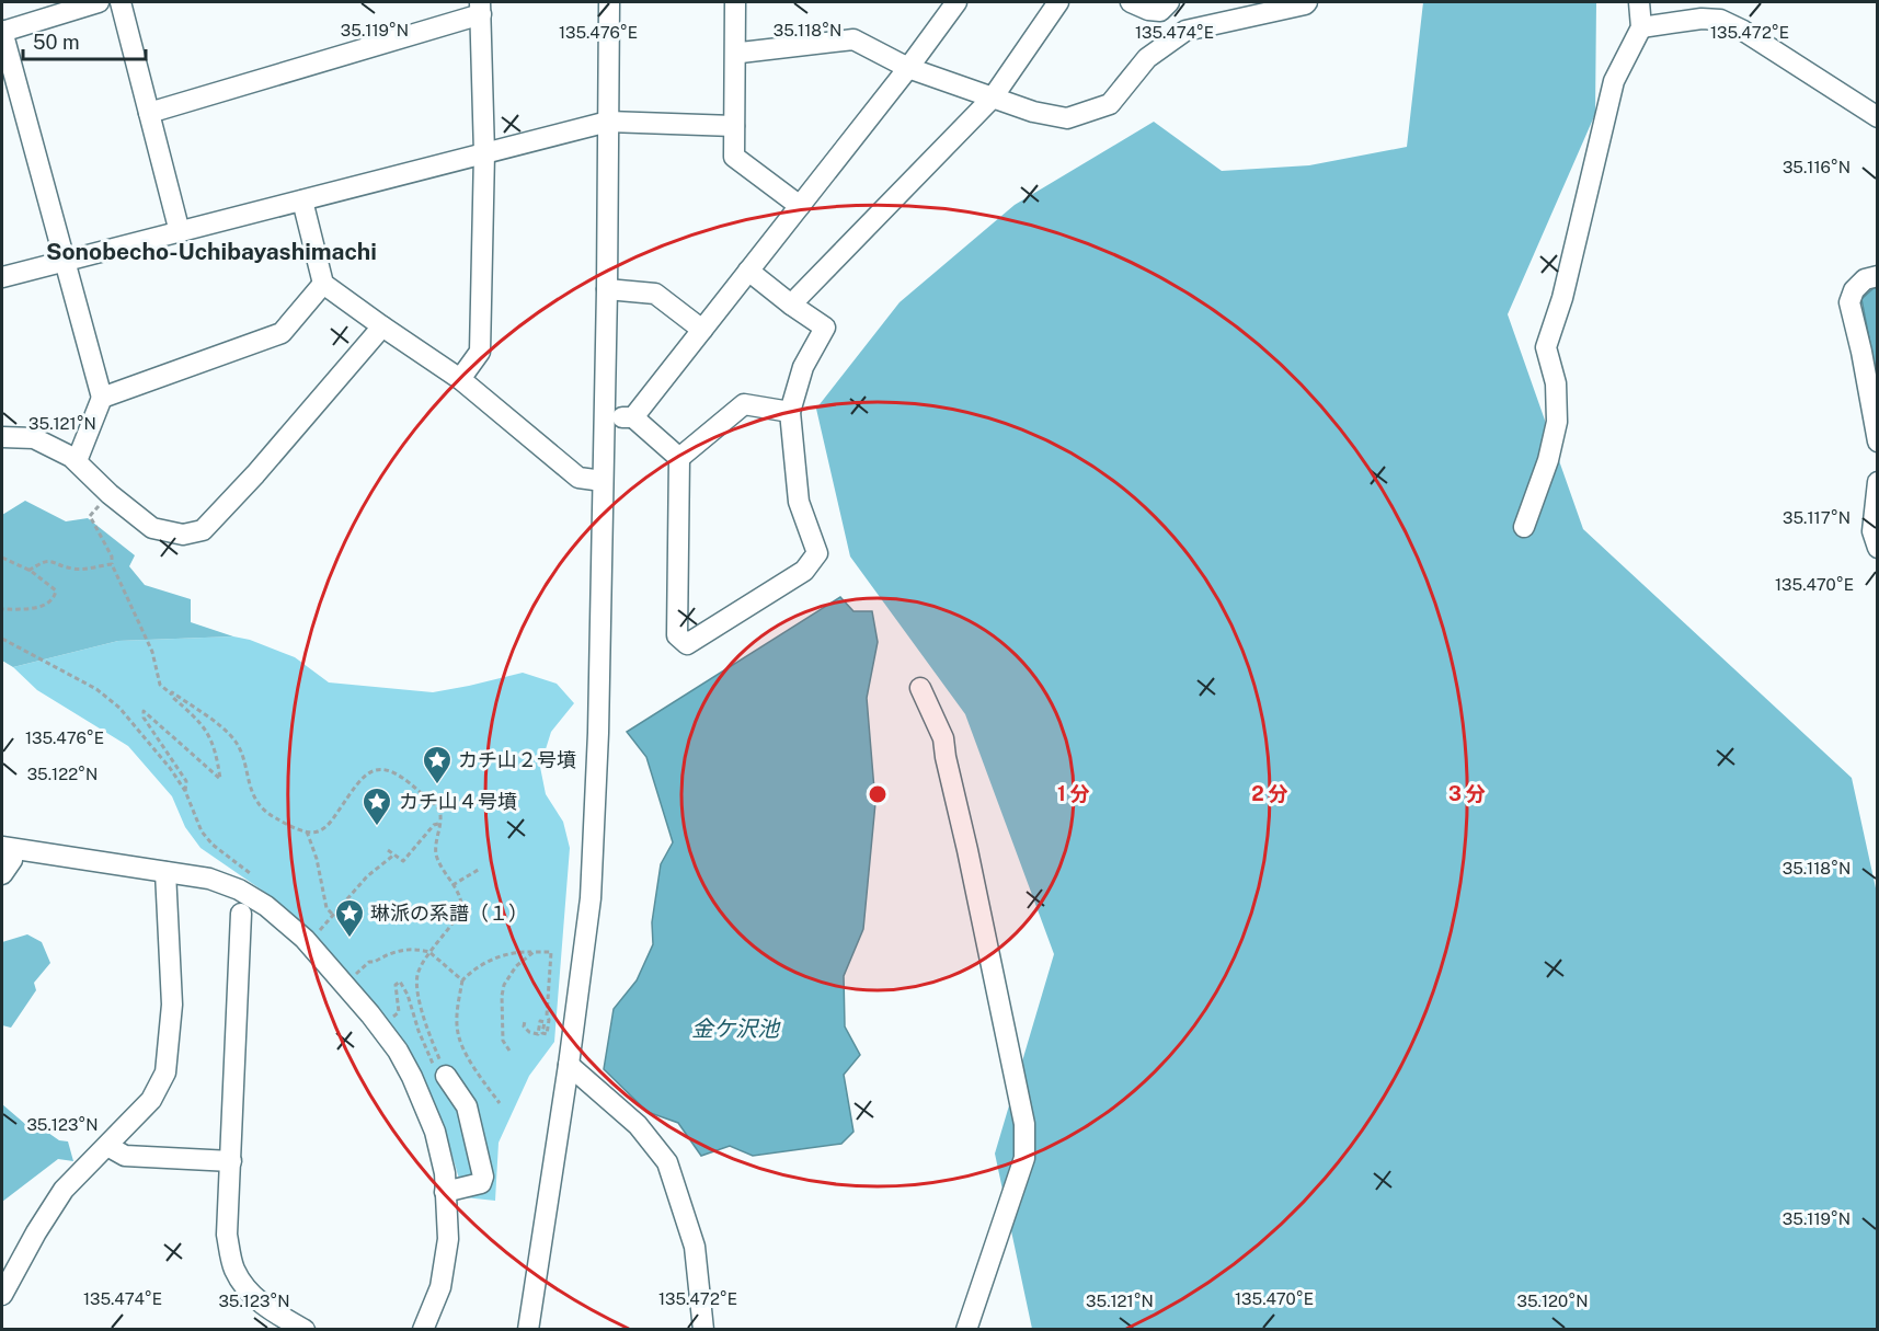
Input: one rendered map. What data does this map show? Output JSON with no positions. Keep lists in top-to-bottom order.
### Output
{
  "districts": ["Sonobecho-Uchibayashimachi"],
  "water": ["金ケ沢池"],
  "places": {
    "place": ["カチ山２号墳", "カチ山４号墳", "琳派の系譜（１）"]
  },
  "scale_bar": "50 m",
  "coordinates": [
    "35.119°N",
    "35.118°N",
    "135.476°E",
    "135.474°E",
    "135.472°E",
    "35.116°N",
    "35.121°N",
    "35.117°N",
    "135.470°E",
    "35.122°N",
    "35.123°N",
    "35.120°N"
  ],
  "rings": ["1 分", "2 分", "3 分"]
}
